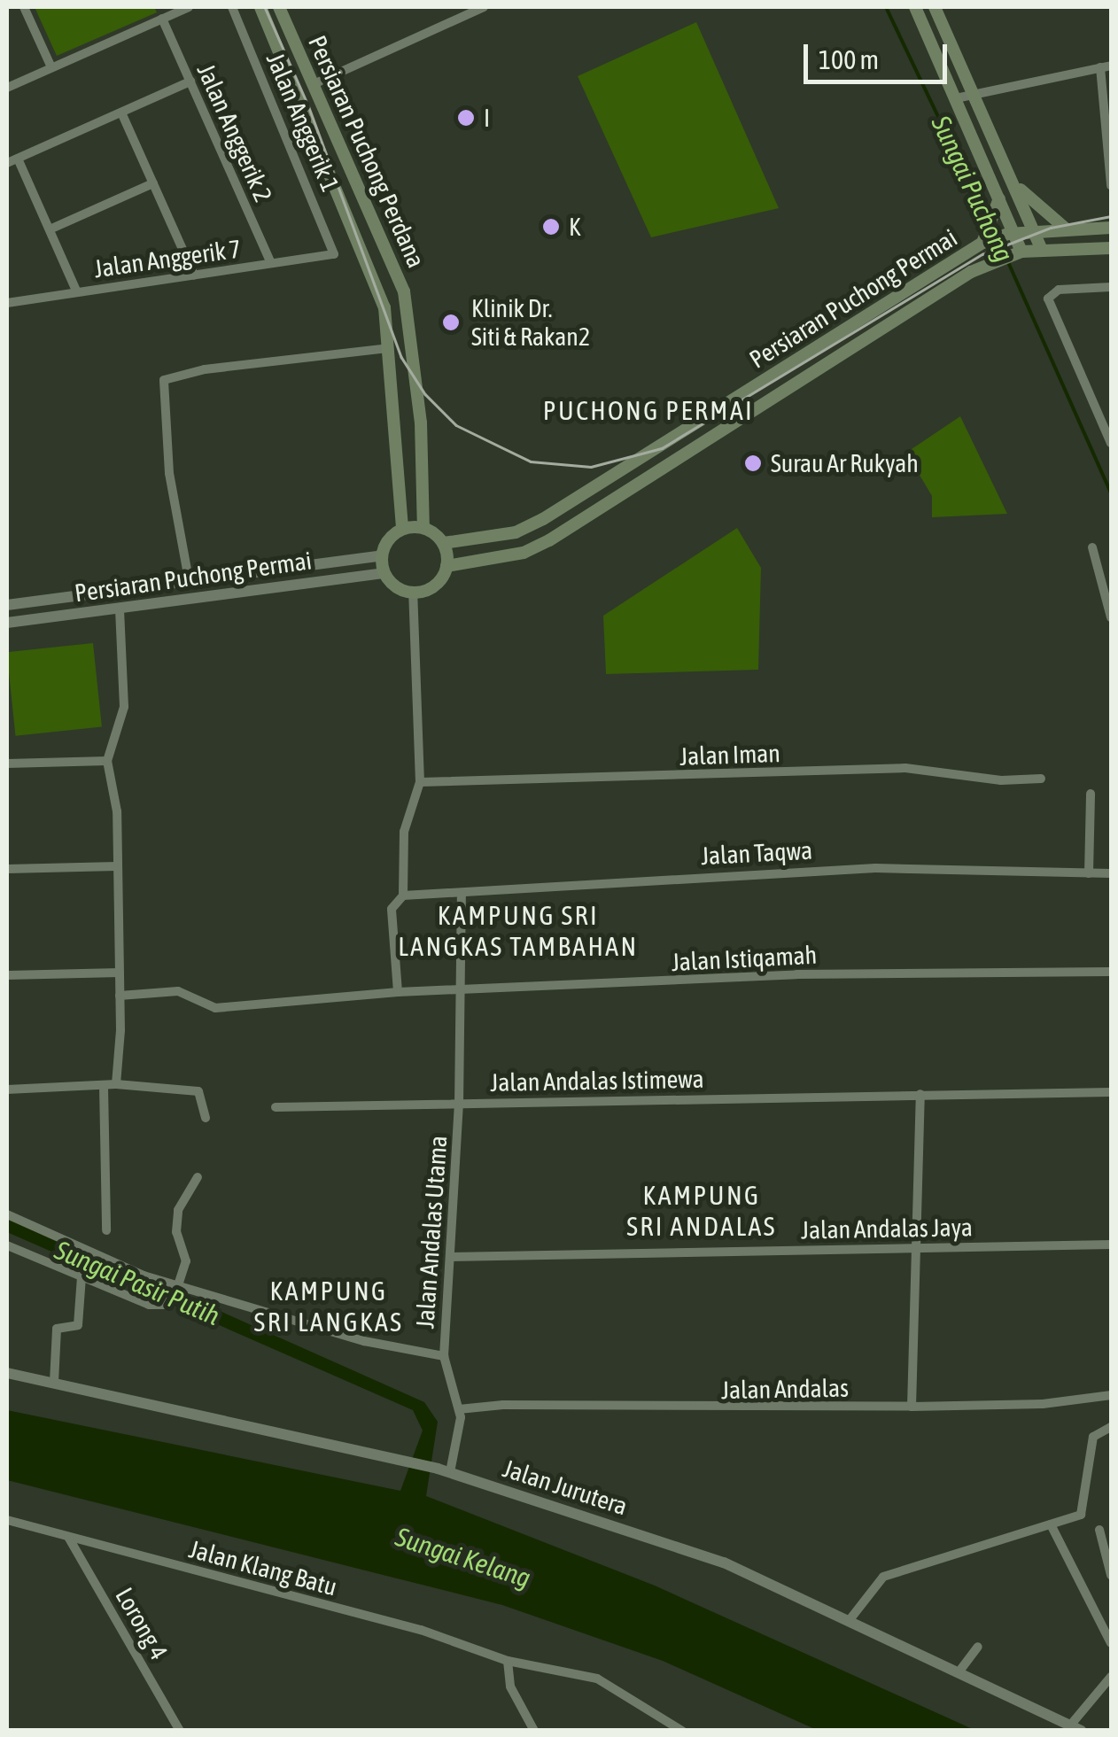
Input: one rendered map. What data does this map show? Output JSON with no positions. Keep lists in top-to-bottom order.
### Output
{
  "streets": {
    "main road": ["Persiaran Puchong Perdana", "Persiaran Puchong Permai"],
    "street": [
      "Jalan Anggerik 1",
      "Jalan Anggerik 2",
      "Jalan Anggerik 7",
      "Jalan Iman",
      "Jalan Taqwa",
      "Jalan Istiqamah",
      "Jalan Andalas Istimewa",
      "Jalan Andalas Jaya",
      "Jalan Andalas Utama",
      "Jalan Andalas",
      "Jalan Jurutera",
      "Jalan Klang Batu",
      "Lorong 4"
    ]
  },
  "crossings": [
    ["Jalan Anggerik 1", "Jalan Anggerik 7"],
    ["Jalan Anggerik 2", "Jalan Anggerik 7"],
    ["Persiaran Puchong Perdana", "Persiaran Puchong Permai"],
    ["Jalan Taqwa", "Jalan Andalas Utama"],
    ["Jalan Istiqamah", "Jalan Andalas Utama"],
    ["Jalan Andalas Istimewa", "Jalan Andalas Utama"],
    ["Jalan Andalas Jaya", "Jalan Andalas Utama"],
    ["Jalan Andalas Utama", "Jalan Andalas"],
    ["Jalan Andalas Utama", "Jalan Jurutera"],
    ["Jalan Klang Batu", "Lorong 4"]
  ],
  "districts": [
    "PUCHONG PERMAI",
    "KAMPUNG SRI LANGKAS TAMBAHAN",
    "KAMPUNG SRI ANDALAS",
    "KAMPUNG SRI LANGKAS"
  ],
  "water": ["Sungai Puchong", "Sungai Pasir Putih", "Sungai Kelang"],
  "places": [
    "I",
    "K",
    "Klinik Dr. Siti & Rakan2",
    "Surau Ar Rukyah"
  ],
  "scale_bar": "100 m"
}
